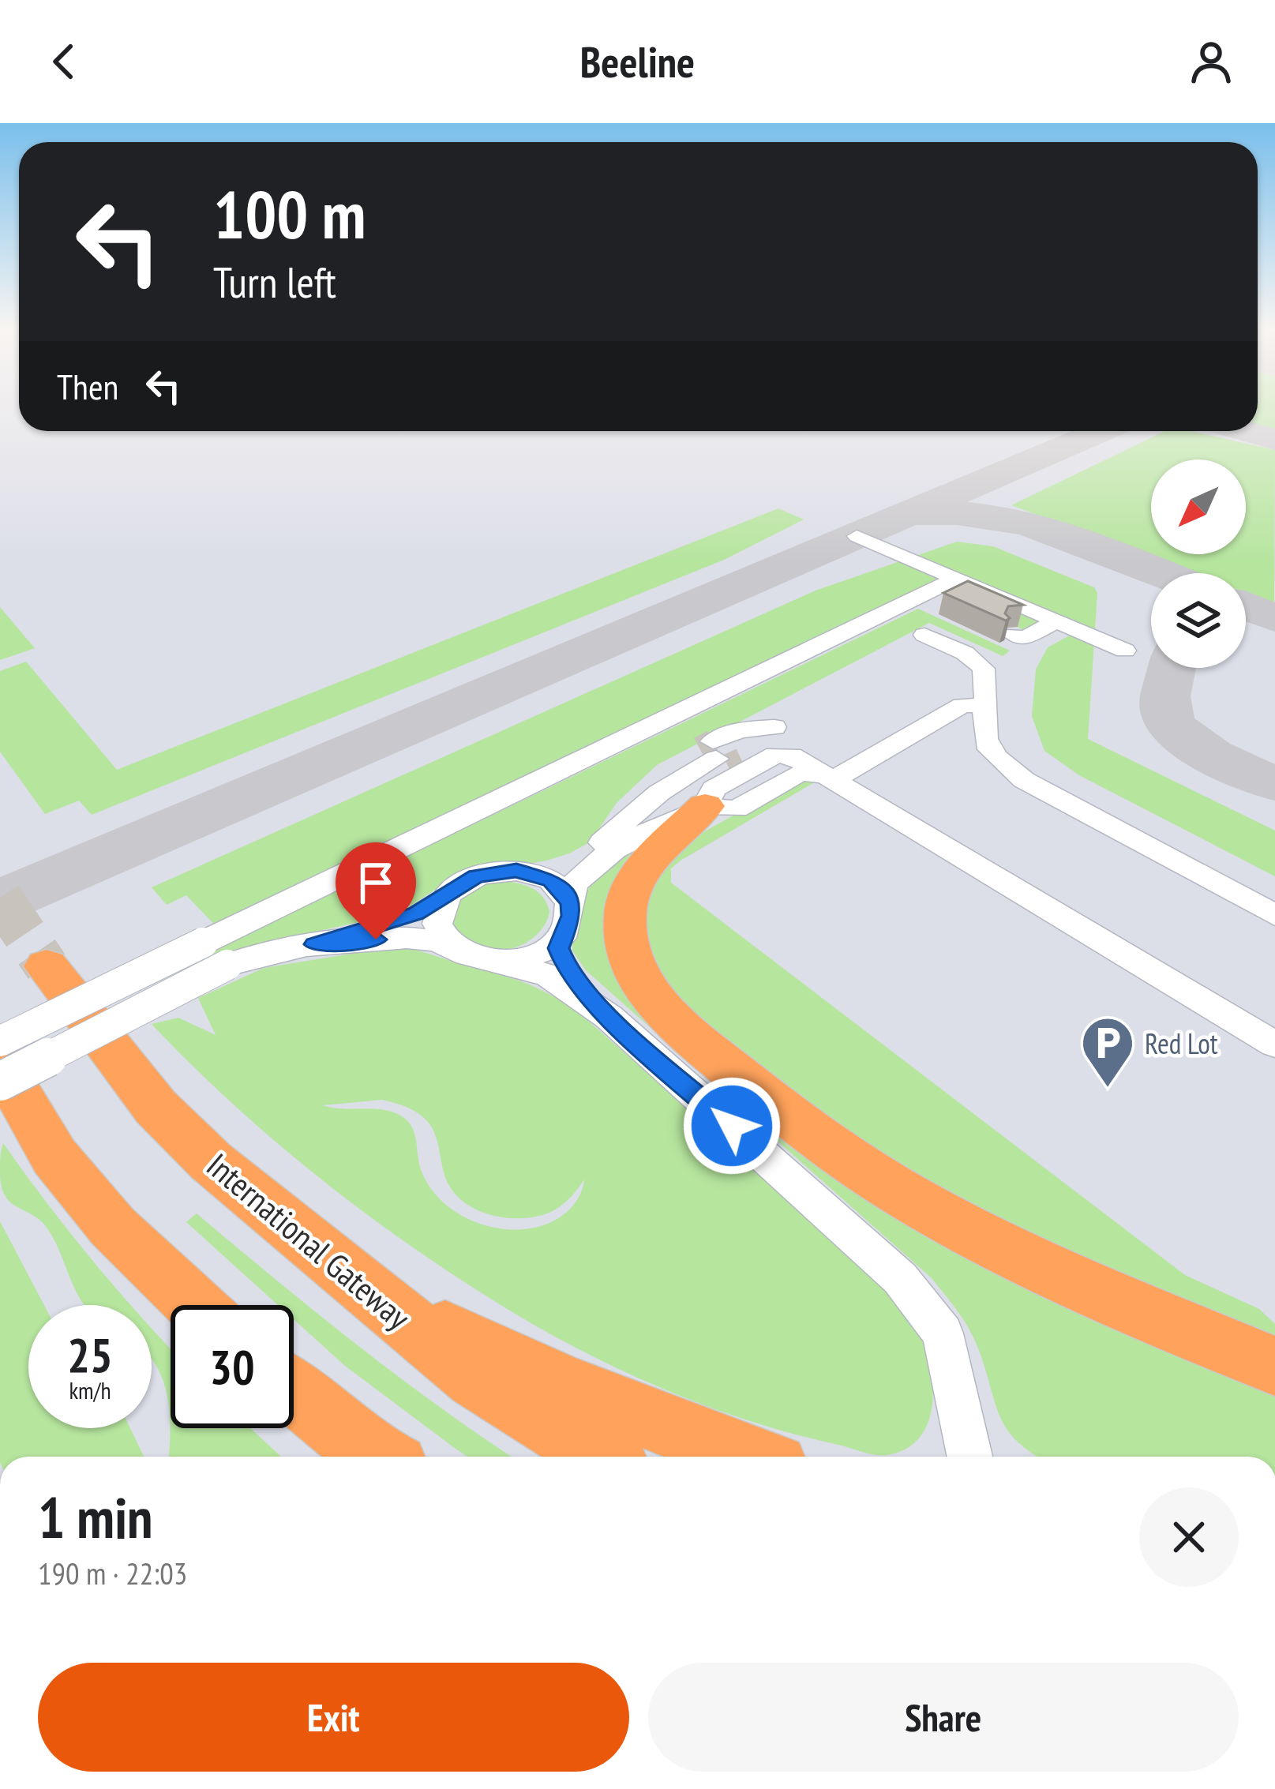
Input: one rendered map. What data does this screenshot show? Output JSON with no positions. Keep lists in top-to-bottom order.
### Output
{
  "streets": {
    "highway": ["International Gateway"]
  },
  "places": {
    "parking": ["Red Lot"]
  },
  "north": "bottom left",
  "page": {
    "header": "Beeline",
    "turn": ["100 m", "Turn left"],
    "then": "Then",
    "speed": "25 km/h",
    "limit": "30",
    "heading": ["1 min", "190 m · 22:03"],
    "buttons": ["Exit", "Share"]
  }
}
